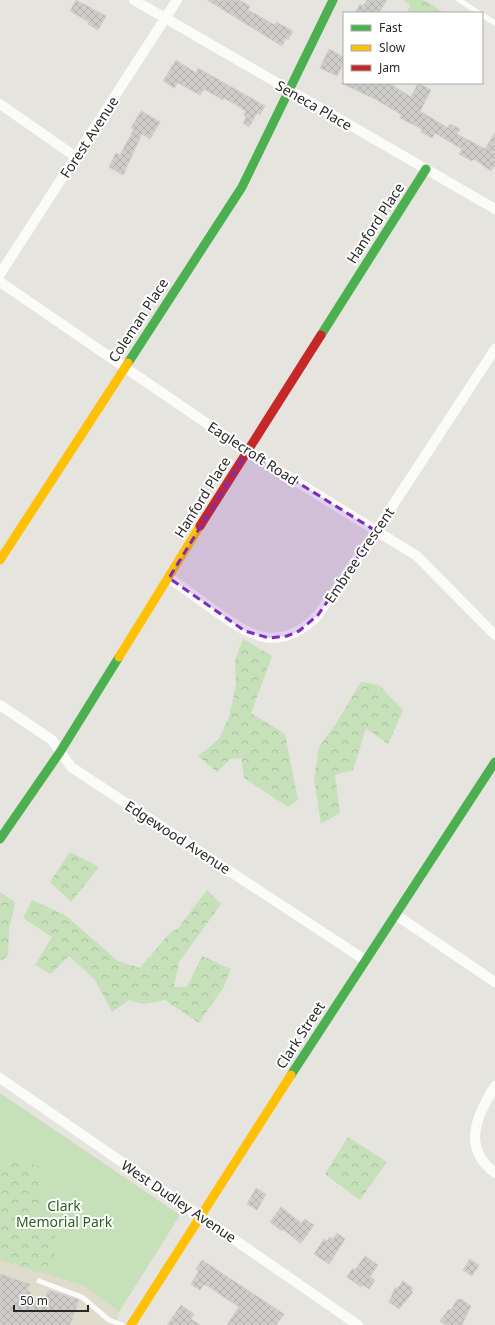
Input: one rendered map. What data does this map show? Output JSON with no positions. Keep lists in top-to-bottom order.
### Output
{
  "streets": {
    "street": [
      "Seneca Place",
      "Forest Avenue",
      "Hanford Place",
      "Coleman Place",
      "Eaglecroft Road",
      "Embree Crescent",
      "Edgewood Avenue",
      "Clark Street",
      "West Dudley Avenue"
    ]
  },
  "crossings": [
    ["Seneca Place", "Forest Avenue"],
    ["Seneca Place", "Hanford Place"],
    ["Seneca Place", "Coleman Place"],
    ["Hanford Place", "Eaglecroft Road"],
    ["Hanford Place", "Embree Crescent"],
    ["Hanford Place", "Edgewood Avenue"],
    ["Coleman Place", "Eaglecroft Road"],
    ["Eaglecroft Road", "Embree Crescent"],
    ["Edgewood Avenue", "Clark Street"],
    ["Clark Street", "West Dudley Avenue"]
  ],
  "parks": ["Clark Memorial Park"],
  "legend": ["Fast", "Slow", "Jam"],
  "scale_bar": "50 m"
}
